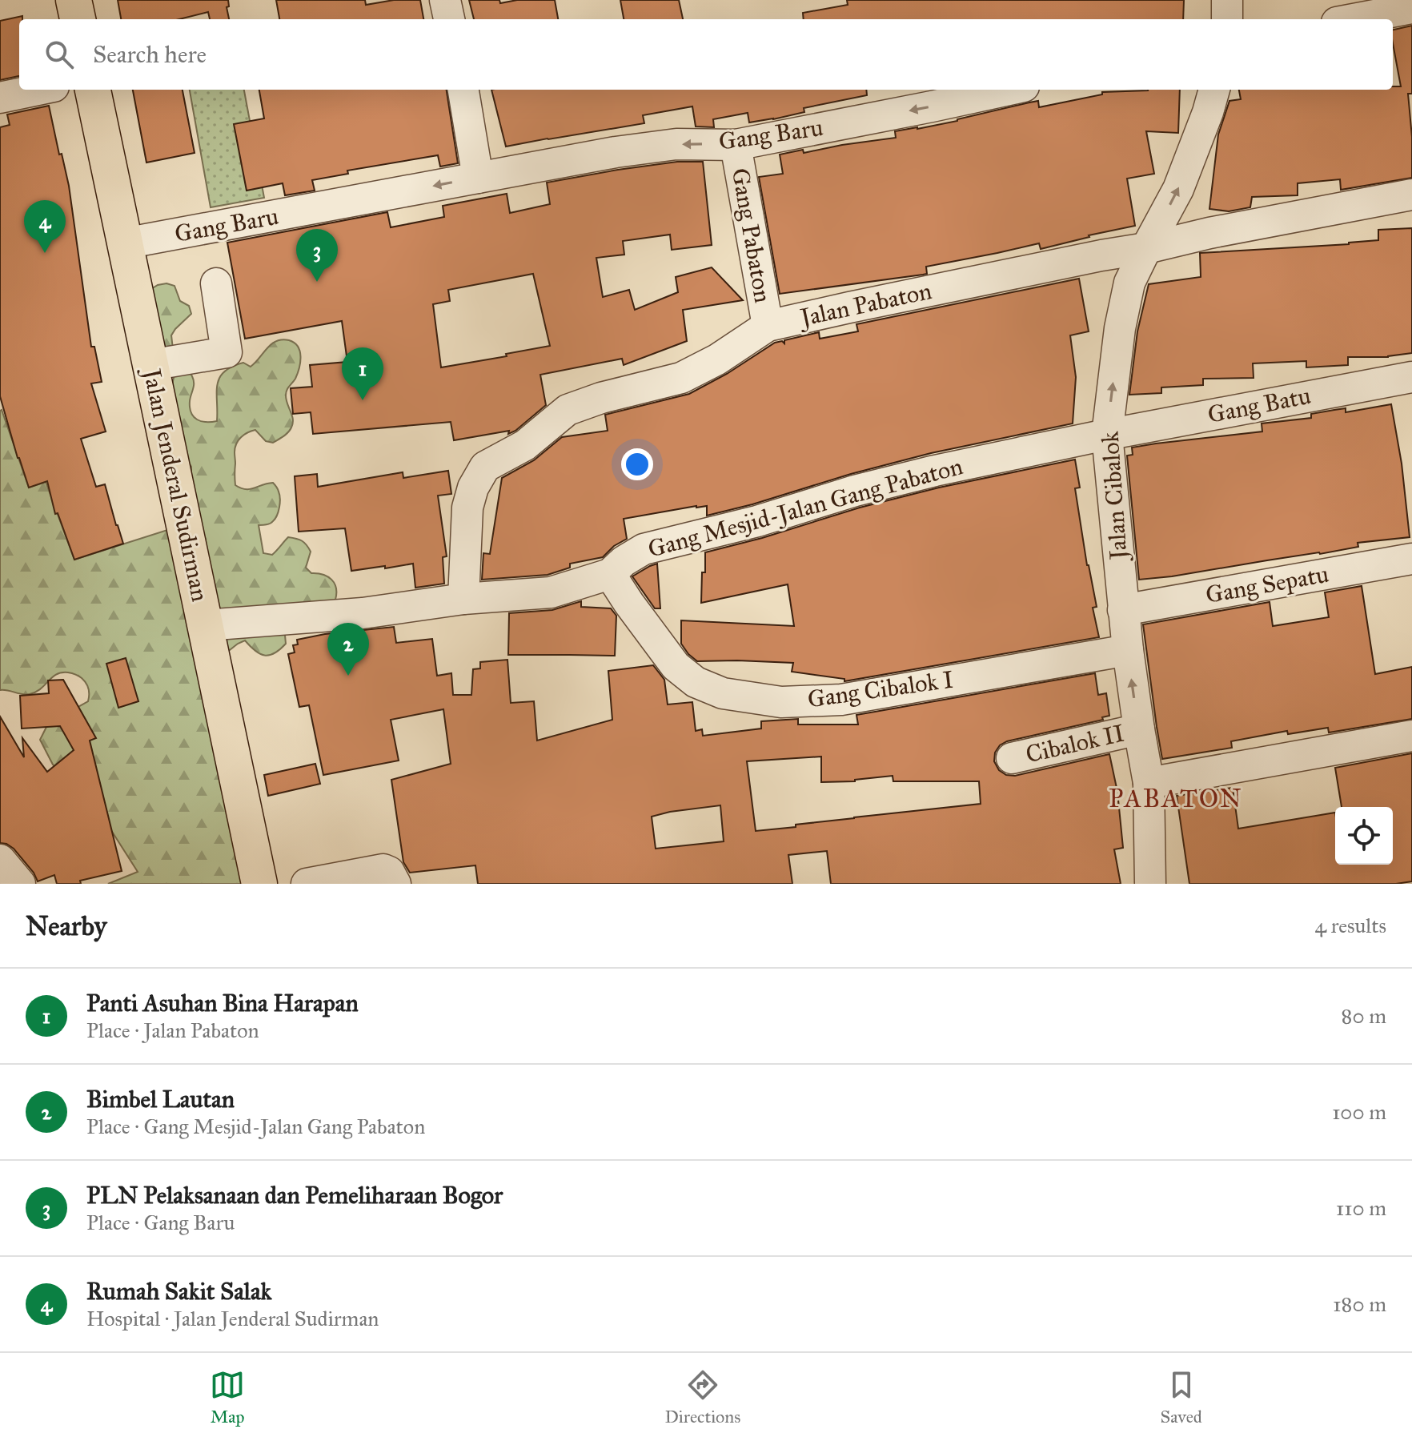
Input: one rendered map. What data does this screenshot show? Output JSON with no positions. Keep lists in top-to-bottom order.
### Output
{
  "streets": {
    "main road": ["Jalan Jenderal Sudirman"],
    "street": [
      "Gang Baru",
      "Gang Pabaton",
      "Jalan Pabaton",
      "Gang Batu",
      "Jalan Cibalok",
      "Gang Mesjid-Jalan Gang Pabaton",
      "Gang Sepatu",
      "Gang Cibalok I",
      "Cibalok II"
    ]
  },
  "crossings": [
    ["Gang Baru", "Gang Pabaton"],
    ["Gang Baru", "Jalan Jenderal Sudirman"],
    ["Gang Pabaton", "Jalan Pabaton"],
    ["Jalan Pabaton", "Jalan Cibalok"],
    ["Jalan Pabaton", "Gang Mesjid-Jalan Gang Pabaton"],
    ["Gang Batu", "Jalan Cibalok"],
    ["Gang Batu", "Gang Mesjid-Jalan Gang Pabaton"],
    ["Jalan Jenderal Sudirman", "Gang Mesjid-Jalan Gang Pabaton"],
    ["Jalan Cibalok", "Gang Sepatu"],
    ["Jalan Cibalok", "Gang Cibalok I"],
    ["Jalan Cibalok", "Cibalok II"],
    ["Gang Mesjid-Jalan Gang Pabaton", "Gang Cibalok I"]
  ],
  "one_way": ["Gang Baru", "Jalan Cibalok"],
  "districts": ["PABATON"],
  "page": {
    "search": "Search here",
    "pins": [
      "4",
      "3",
      "1",
      "2"
    ],
    "heading": ["Nearby", "4 results"],
    "list": [
      {
        "mark": "1",
        "name": "Panti Asuhan Bina Harapan",
        "note": "Place · Jalan Pabaton",
        "value": "80 m"
      },
      {
        "mark": "2",
        "name": "Bimbel Lautan",
        "note": "Place · Gang Mesjid-Jalan Gang Pabaton",
        "value": "100 m"
      },
      {
        "mark": "3",
        "name": "PLN Pelaksanaan dan Pemeliharaan Bogor",
        "note": "Place · Gang Baru",
        "value": "110 m"
      },
      {
        "mark": "4",
        "name": "Rumah Sakit Salak",
        "note": "Hospital · Jalan Jenderal Sudirman",
        "value": "180 m"
      }
    ],
    "nav": ["Map", "Directions", "Saved"]
  }
}
